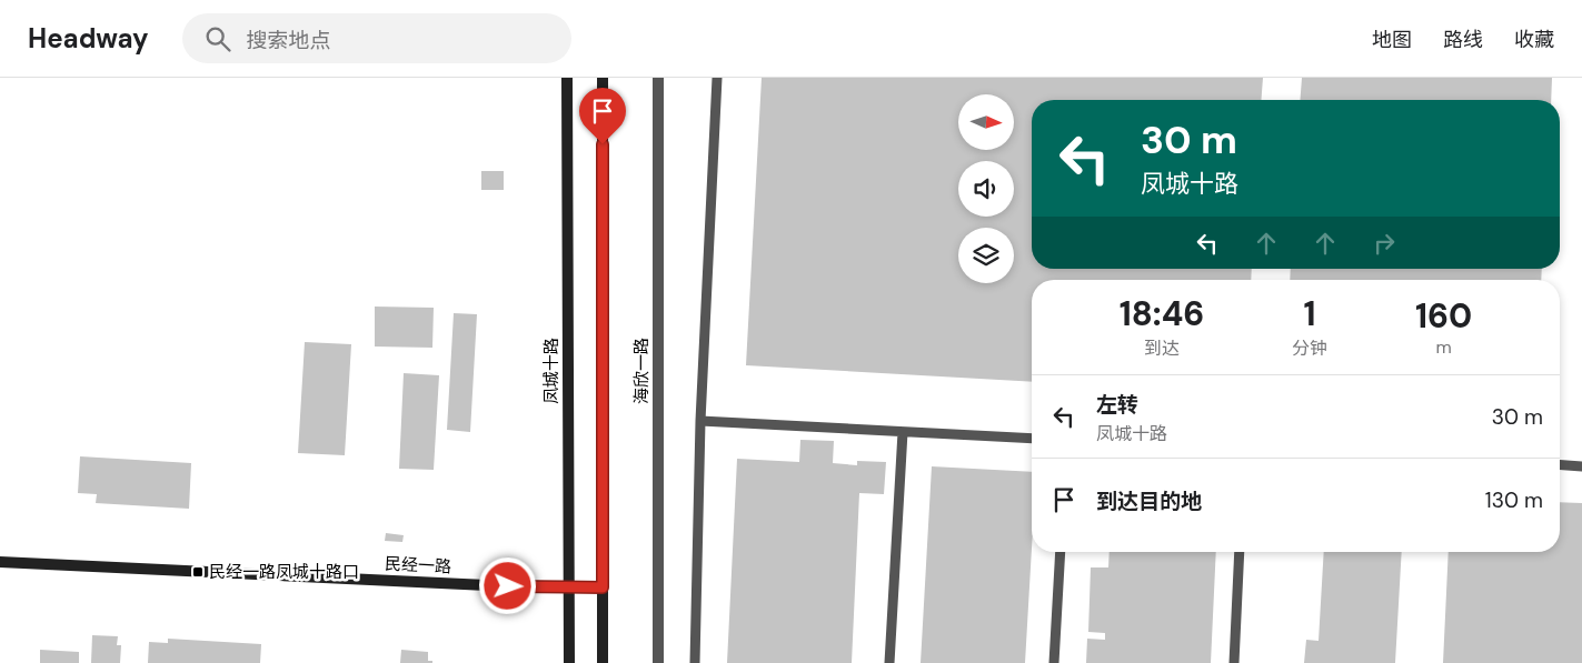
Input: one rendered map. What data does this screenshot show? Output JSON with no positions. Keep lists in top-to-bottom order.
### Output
{
  "streets": {
    "main road": ["凤城十路", "民经一路"],
    "street": ["海欣一路"]
  },
  "crossings": [
    ["凤城十路", "民经一路"]
  ],
  "places": {
    "transit": ["民经一路凤城十路口"]
  },
  "north": "right",
  "page": {
    "header": "Headway",
    "search": "搜索地点",
    "nav": ["地图", "路线", "收藏"],
    "turn": ["30 m", "凤城十路"],
    "eta": [
      "18:46",
      "到达",
      "1",
      "分钟",
      "160",
      "m"
    ],
    "list": [
      {
        "name": "左转",
        "note": "凤城十路",
        "value": "30 m"
      },
      {
        "name": "到达目的地",
        "value": "130 m"
      }
    ]
  }
}
